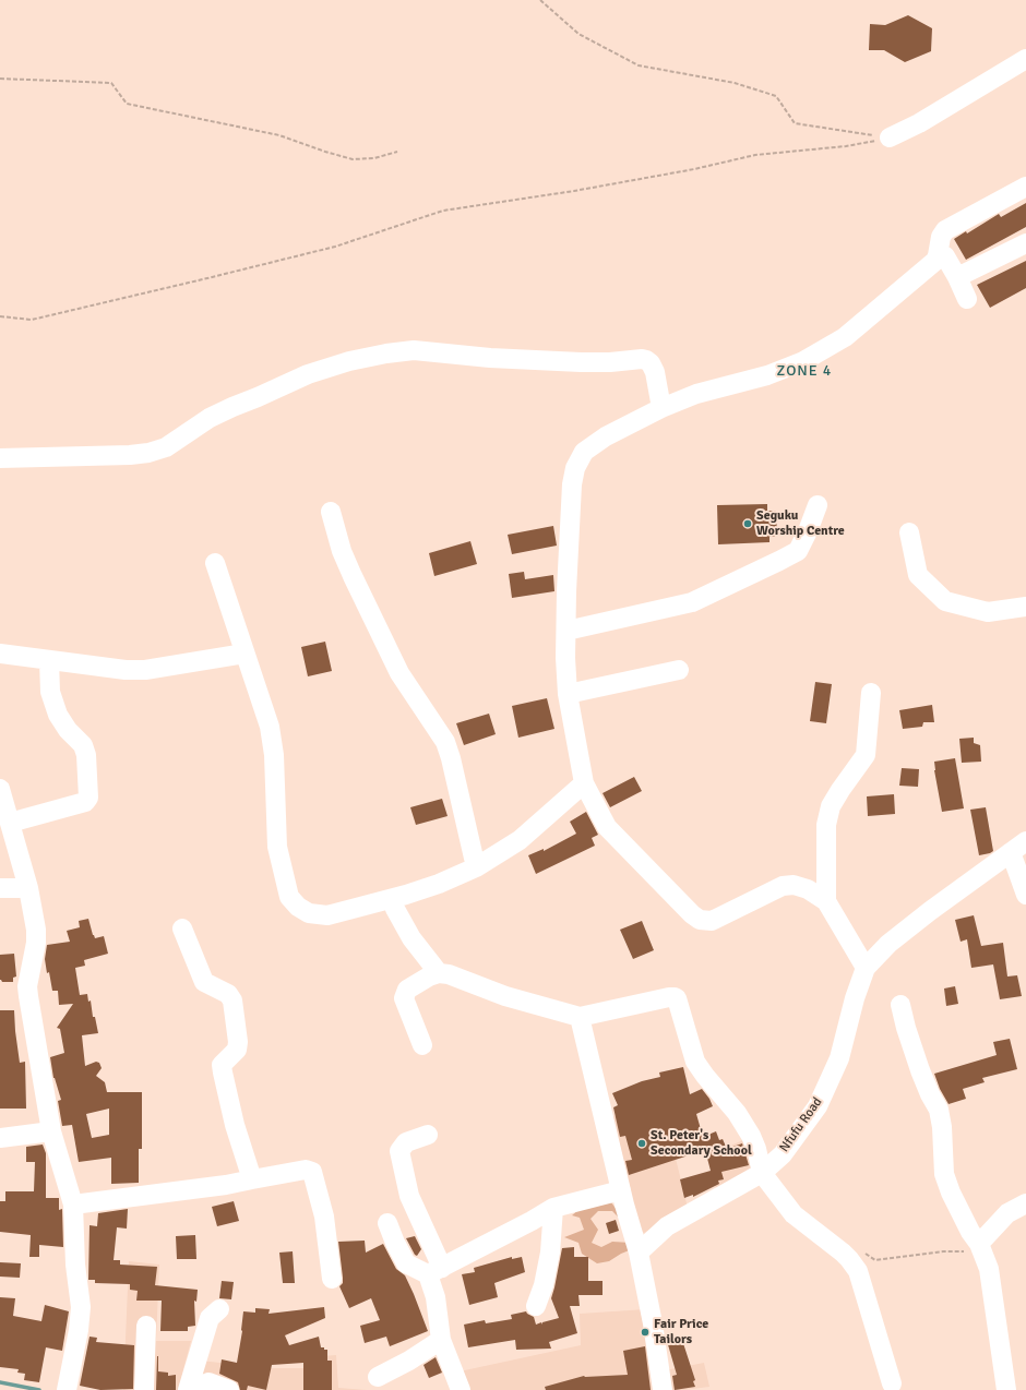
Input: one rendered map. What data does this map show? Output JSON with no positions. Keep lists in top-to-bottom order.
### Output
{
  "streets": {
    "street": ["Nfufu Road"]
  },
  "districts": ["ZONE 4"],
  "places": ["Seguku Worship Centre", "St. Peter's Secondary School", "Fair Price Tailors"]
}
